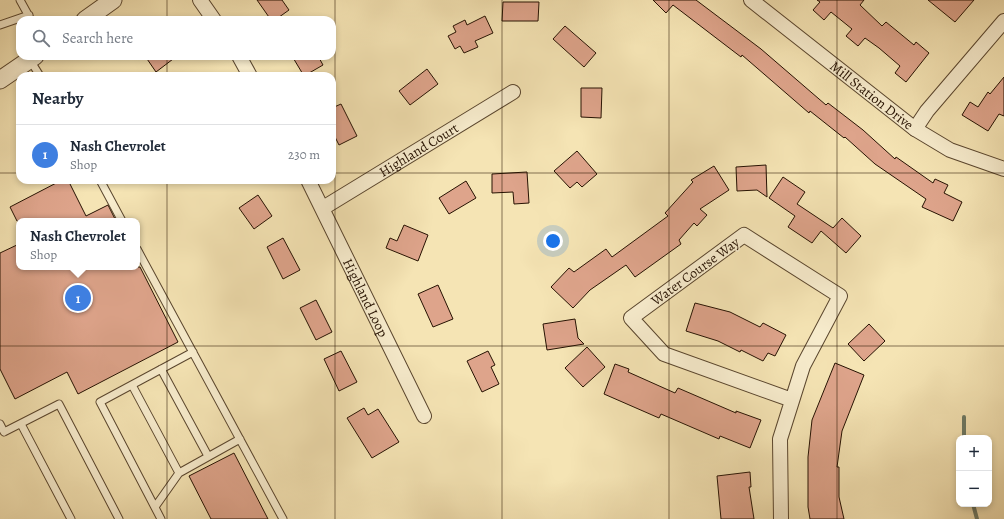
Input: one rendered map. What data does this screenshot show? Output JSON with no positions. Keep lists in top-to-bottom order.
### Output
{
  "streets": {
    "street": [
      "Mill Station Drive",
      "Highland Court",
      "Water Course Way",
      "Highland Loop"
    ]
  },
  "crossings": [
    ["Highland Court", "Highland Loop"]
  ],
  "page": {
    "search": "Search here",
    "heading": "Nearby",
    "list": [
      {
        "mark": "1",
        "name": "Nash Chevrolet",
        "note": "Shop",
        "value": "230 m"
      }
    ],
    "popup": ["Nash Chevrolet", "Shop"],
    "pins": "1",
    "map_buttons": ["+", "−"]
  }
}
